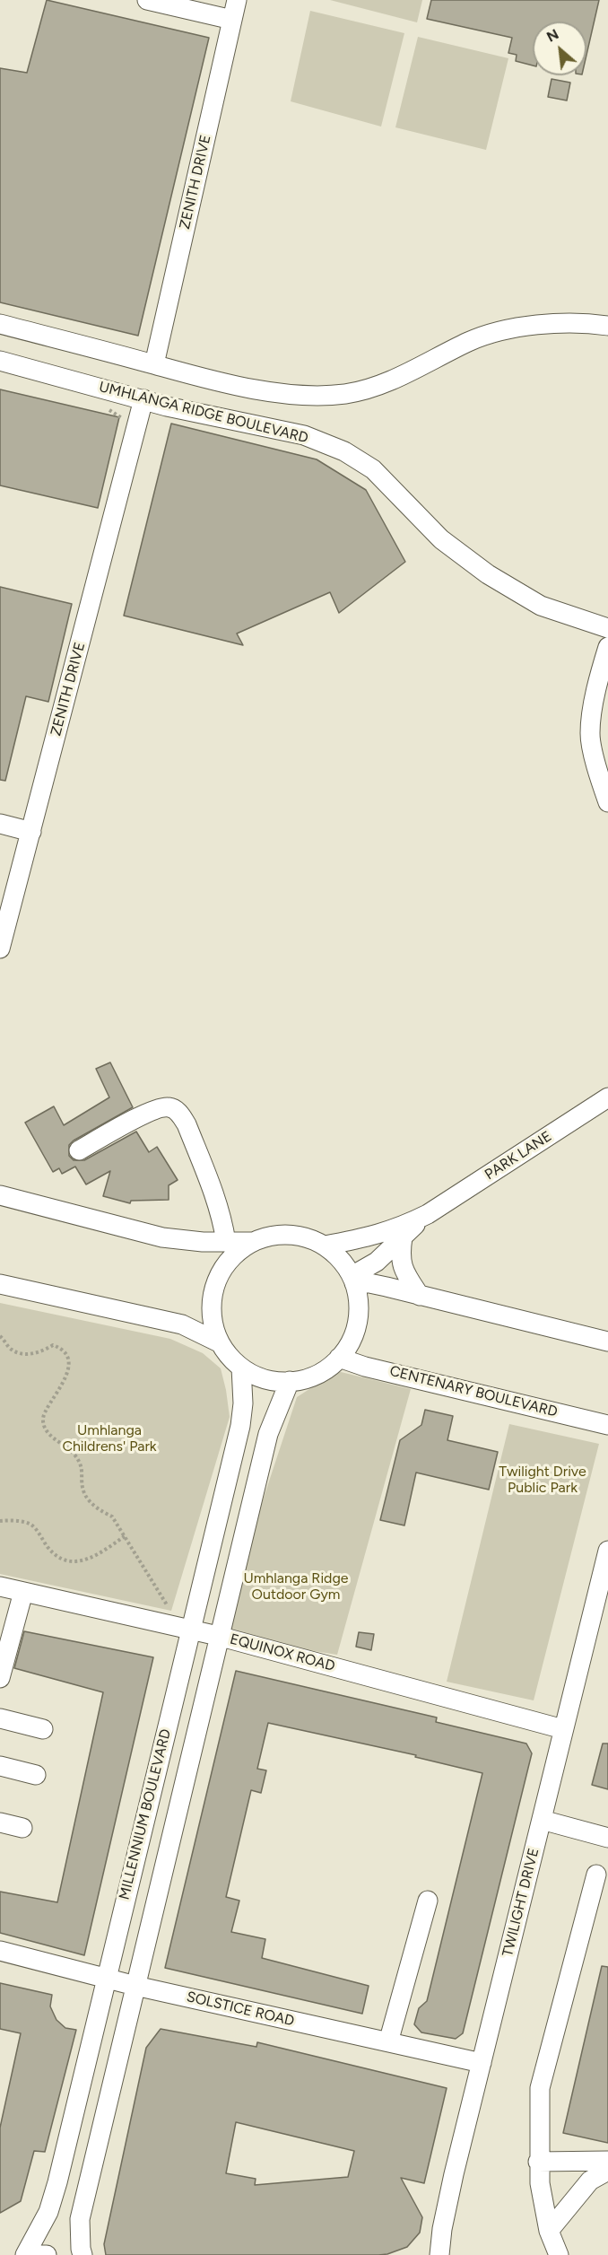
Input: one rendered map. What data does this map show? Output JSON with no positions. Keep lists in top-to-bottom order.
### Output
{
  "streets": {
    "street": [
      "ZENITH DRIVE",
      "UMHLANGA RIDGE BOULEVARD",
      "PARK LANE",
      "CENTENARY BOULEVARD",
      "EQUINOX ROAD",
      "MILLENNIUM BOULEVARD",
      "TWILIGHT DRIVE",
      "SOLSTICE ROAD"
    ]
  },
  "crossings": [
    ["ZENITH DRIVE", "UMHLANGA RIDGE BOULEVARD"],
    ["PARK LANE", "CENTENARY BOULEVARD"],
    ["PARK LANE", "MILLENNIUM BOULEVARD"],
    ["CENTENARY BOULEVARD", "MILLENNIUM BOULEVARD"],
    ["EQUINOX ROAD", "MILLENNIUM BOULEVARD"],
    ["EQUINOX ROAD", "TWILIGHT DRIVE"],
    ["MILLENNIUM BOULEVARD", "SOLSTICE ROAD"],
    ["TWILIGHT DRIVE", "SOLSTICE ROAD"]
  ],
  "parks": ["Umhlanga Childrens' Park", "Twilight Drive Public Park", "Umhlanga Ridge Outdoor Gym"],
  "north": "top left"
}
